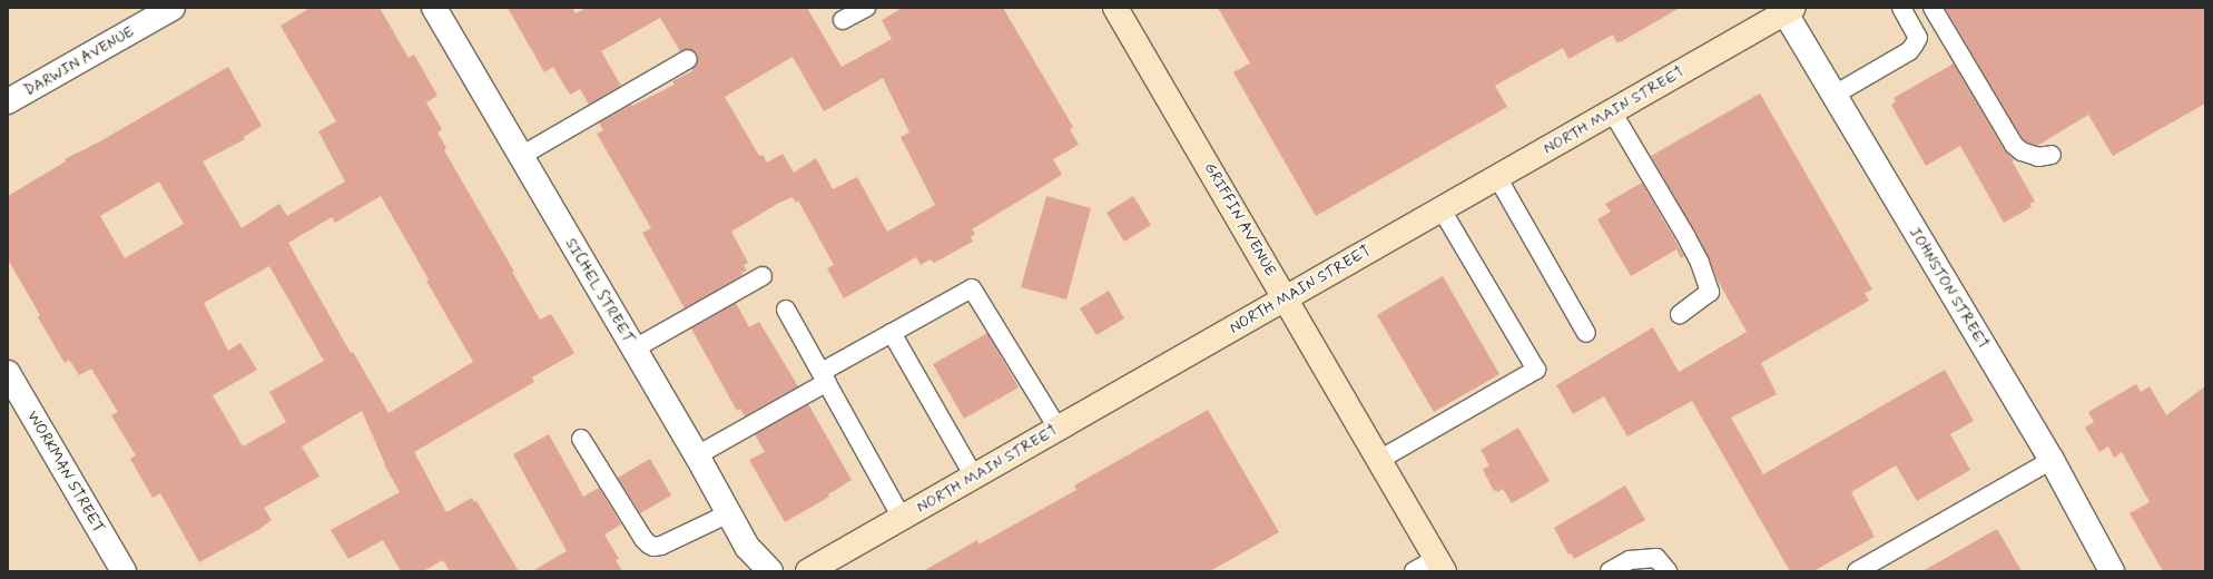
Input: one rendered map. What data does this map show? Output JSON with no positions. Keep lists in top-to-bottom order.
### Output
{
  "streets": {
    "main road": ["NORTH MAIN STREET", "GRIFFIN AVENUE"],
    "street": [
      "DARWIN AVENUE",
      "JOHNSTON STREET",
      "SICHEL STREET",
      "WORKMAN STREET"
    ]
  },
  "crossings": [
    ["NORTH MAIN STREET", "GRIFFIN AVENUE"],
    ["NORTH MAIN STREET", "JOHNSTON STREET"]
  ]
}
